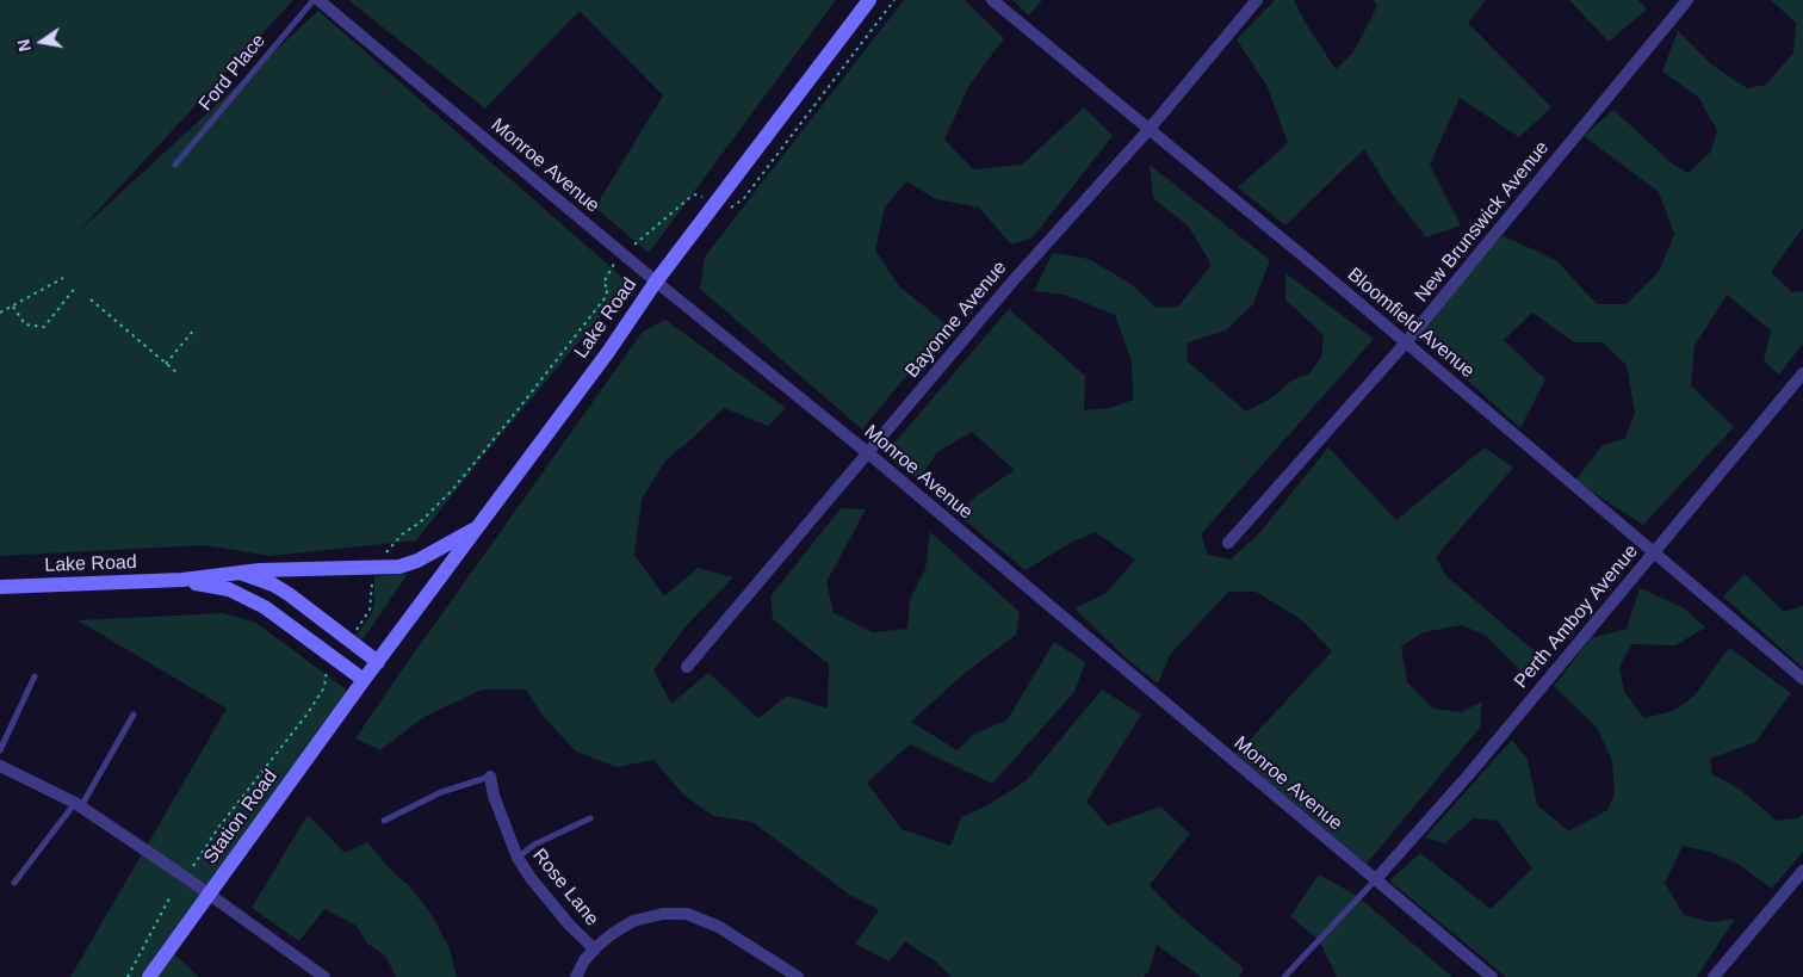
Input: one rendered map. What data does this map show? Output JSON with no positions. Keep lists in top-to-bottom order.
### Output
{
  "streets": {
    "street": [
      "Monroe Avenue",
      "New Brunswick Avenue",
      "Lake Road",
      "Bayonne Avenue",
      "Bloomfield Avenue",
      "Perth Amboy Avenue",
      "Station Road",
      "Rose Lane"
    ],
    "lane": ["Ford Place"]
  },
  "crossings": [
    ["Monroe Avenue", "Lake Road"],
    ["Monroe Avenue", "Bayonne Avenue"],
    ["Monroe Avenue", "Perth Amboy Avenue"],
    ["New Brunswick Avenue", "Bloomfield Avenue"],
    ["Lake Road", "Station Road"],
    ["Bayonne Avenue", "Bloomfield Avenue"],
    ["Bloomfield Avenue", "Perth Amboy Avenue"]
  ],
  "north": "left"
}
